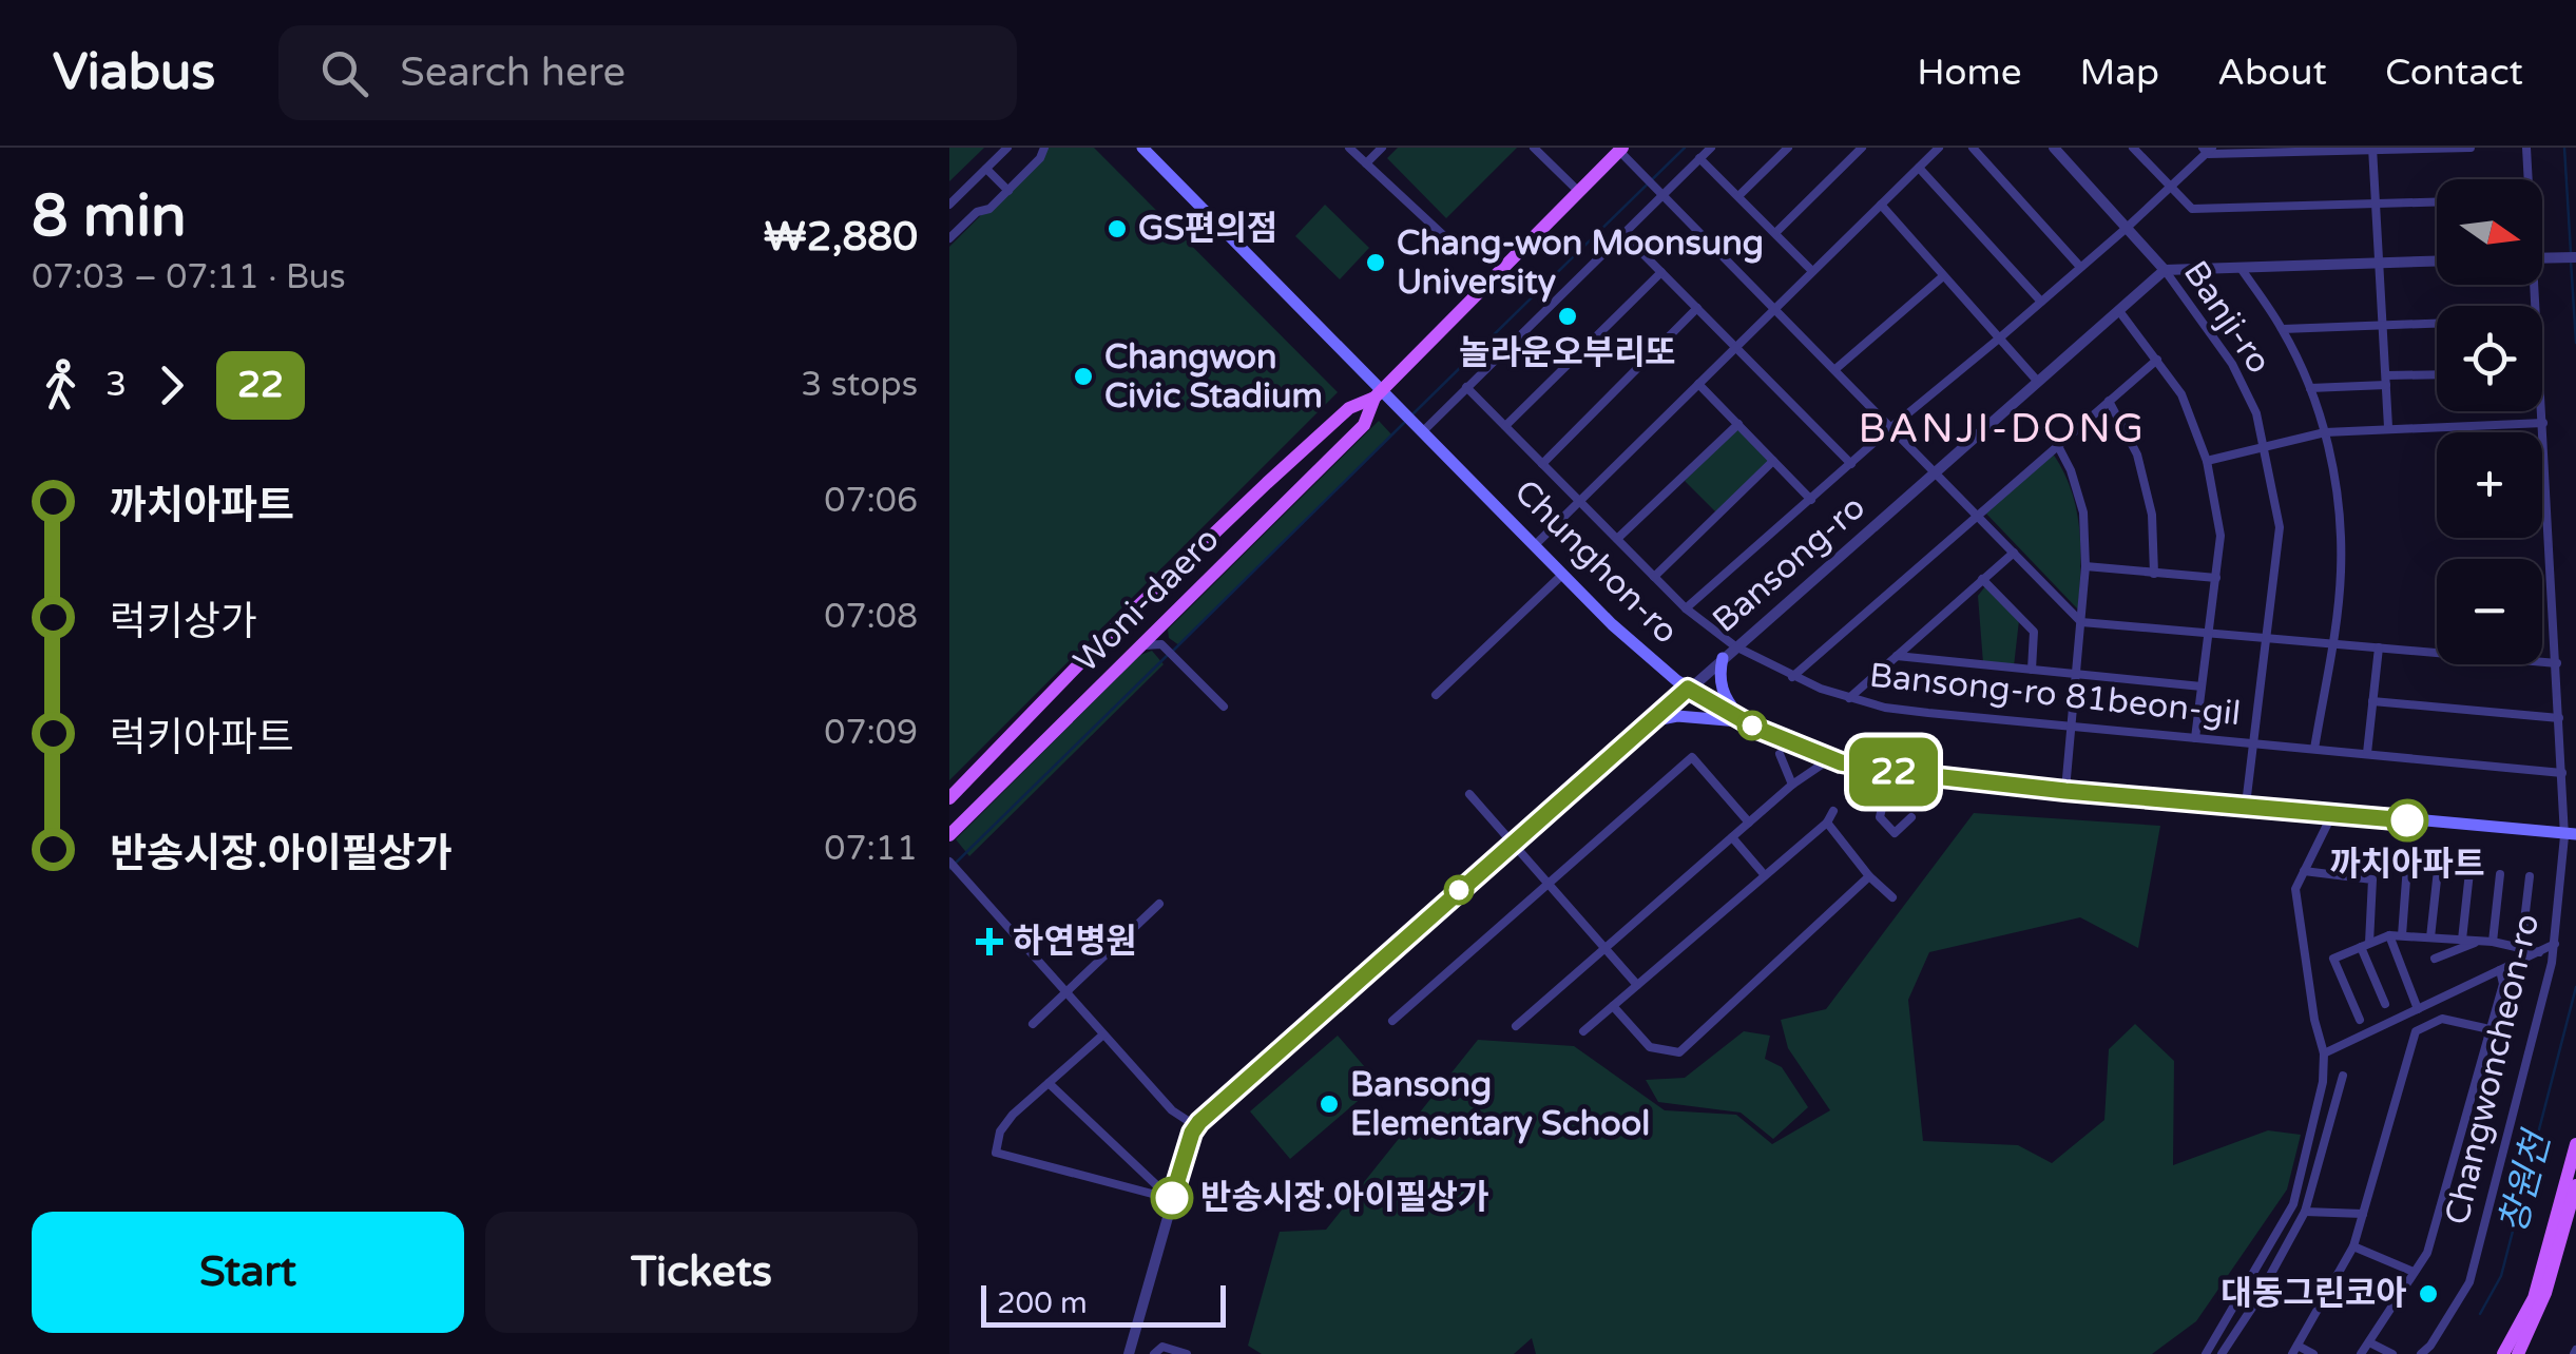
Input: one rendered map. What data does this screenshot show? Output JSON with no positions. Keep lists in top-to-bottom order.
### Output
{
  "streets": {
    "main road": ["Chunghon-ro", "Woni-daero"],
    "street": [
      "Banji-ro",
      "Bansong-ro",
      "Bansong-ro 81beon-gil",
      "Changwoncheon-ro"
    ]
  },
  "crossings": [
    ["Banji-ro", "Chunghon-ro"],
    ["Banji-ro", "Bansong-ro"],
    ["Banji-ro", "Bansong-ro 81beon-gil"],
    ["Chunghon-ro", "Bansong-ro"],
    ["Chunghon-ro", "Woni-daero"],
    ["Chunghon-ro", "Changwoncheon-ro"],
    ["Bansong-ro", "Bansong-ro 81beon-gil"],
    ["Bansong-ro 81beon-gil", "Changwoncheon-ro"]
  ],
  "districts": ["BANJI-DONG"],
  "water": ["창원천"],
  "places": {
    "other": [
      "GS편의점",
      "Chang-won Moonsung University",
      "놀라운오부리또",
      "Changwon Civic Stadium",
      "까치아파트",
      "Bansong Elementary School",
      "반송시장.아이필상가",
      "대동그린코아"
    ],
    "health": ["하연병원"]
  },
  "lines": ["bus line 22"],
  "scale_bar": "200 m",
  "north": "right",
  "page": {
    "header": "Viabus",
    "search": "Search here",
    "nav": [
      "Home",
      "Map",
      "About",
      "Contact"
    ],
    "heading": ["8 min", "07:03 – 07:11 · Bus", "₩2,880"],
    "on_map": "22",
    "map_buttons": ["+", "−"],
    "legs": ["3", "22", "3 stops"],
    "list": [
      {
        "name": "까치아파트",
        "value": "07:06"
      },
      {
        "name": "럭키상가",
        "value": "07:08"
      },
      {
        "name": "럭키아파트",
        "value": "07:09"
      },
      {
        "name": "반송시장.아이필상가",
        "value": "07:11"
      }
    ],
    "buttons": ["Start", "Tickets"],
    "scale": "200 m"
  }
}
